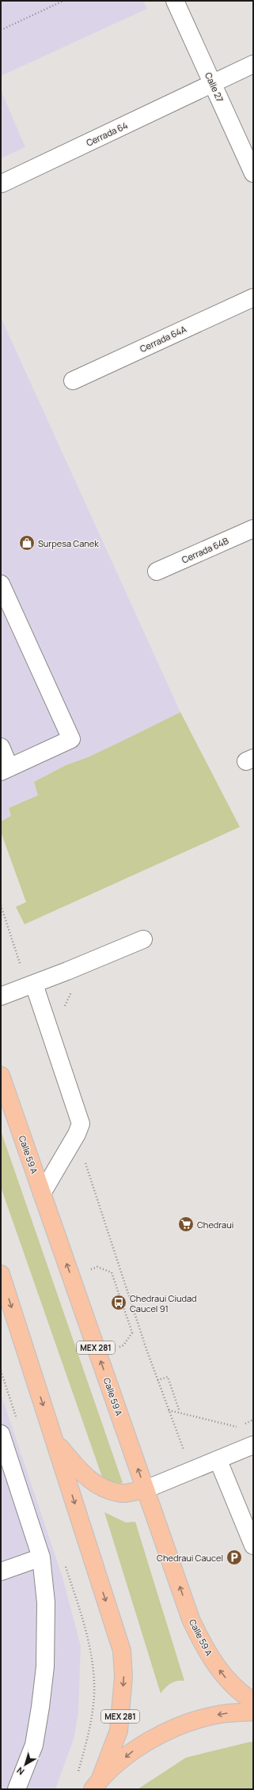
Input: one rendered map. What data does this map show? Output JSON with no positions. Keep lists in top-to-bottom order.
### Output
{
  "streets": {
    "main road": ["Calle 59 A", "MEX 281"],
    "street": [
      "Calle 27",
      "Cerrada 64",
      "Cerrada 64A",
      "Cerrada 64B"
    ]
  },
  "crossings": [
    ["Calle 27", "Cerrada 64"]
  ],
  "places": {
    "shop": ["Surpesa Canek"],
    "supermarket": ["Chedraui"],
    "bus stop": ["Chedraui Ciudad Caucel 91"],
    "parking": ["Chedraui Caucel"]
  },
  "north": "bottom left"
}
